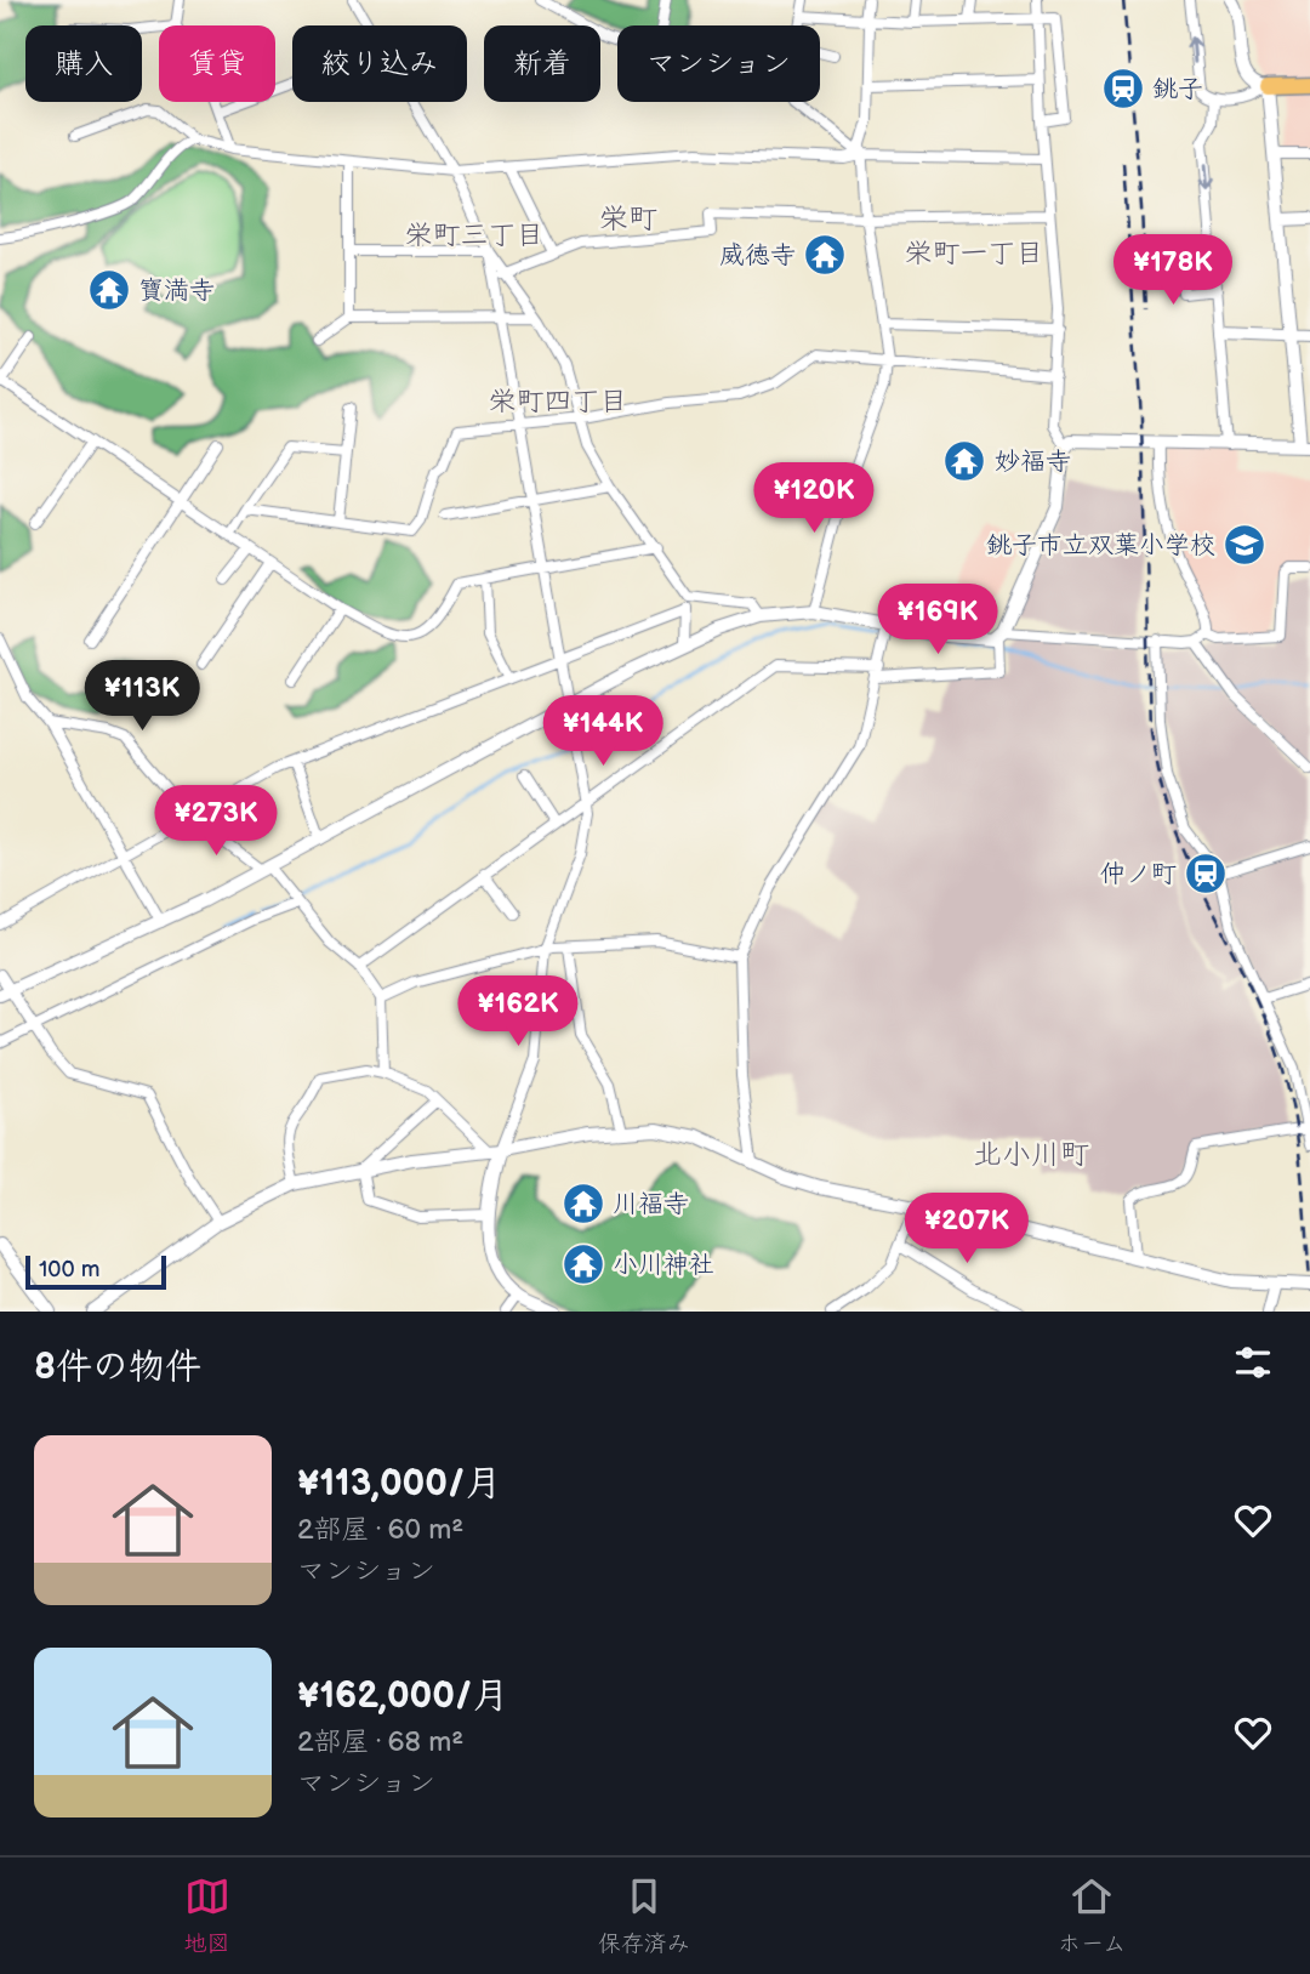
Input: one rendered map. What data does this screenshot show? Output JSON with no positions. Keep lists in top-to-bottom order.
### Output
{
  "districts": [
    "栄町",
    "栄町三丁目",
    "栄町一丁目",
    "栄町四丁目",
    "北小川町"
  ],
  "places": {
    "station": ["銚子", "仲ノ町"],
    "temple": [
      "威徳寺",
      "寶満寺",
      "妙福寺",
      "川福寺",
      "小川神社"
    ],
    "school or university": ["銚子市立双葉小学校"]
  },
  "scale_bar": "100 m",
  "page": {
    "chip": [
      "購入",
      "賃貸",
      "絞り込み",
      "新着",
      "マンション"
    ],
    "price": [
      "¥178K",
      "¥120K",
      "¥169K",
      "¥113K",
      "¥144K",
      "¥273K",
      "¥162K",
      "¥207K"
    ],
    "scale": "100 m",
    "heading": "8件の物件",
    "list": [
      {
        "name": "¥113,000/月",
        "note": "2部屋 · 60 m² · マンション"
      },
      {
        "name": "¥162,000/月",
        "note": "2部屋 · 68 m² · マンション"
      }
    ],
    "tabs": ["地図", "保存済み", "ホーム"]
  }
}
